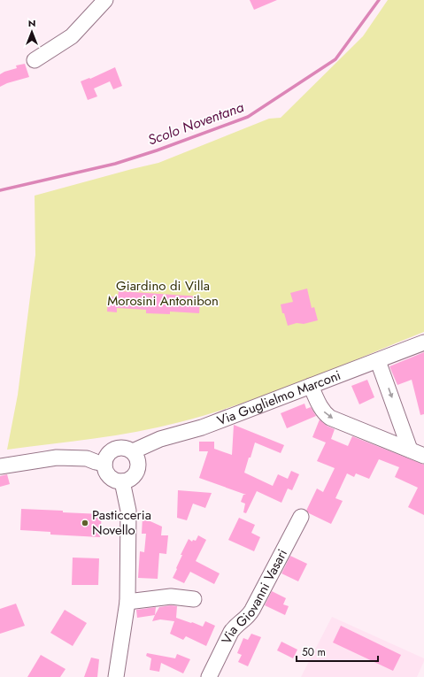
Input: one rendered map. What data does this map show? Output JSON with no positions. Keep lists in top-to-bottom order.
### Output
{
  "streets": {
    "street": ["Via Guglielmo Marconi", "Via Giovanni Vasari"]
  },
  "water": ["Scolo Noventana"],
  "parks": ["Giardino di Villa Morosini Antonibon"],
  "places": ["Pasticceria Novello"],
  "scale_bar": "50 m",
  "north": "top"
}
